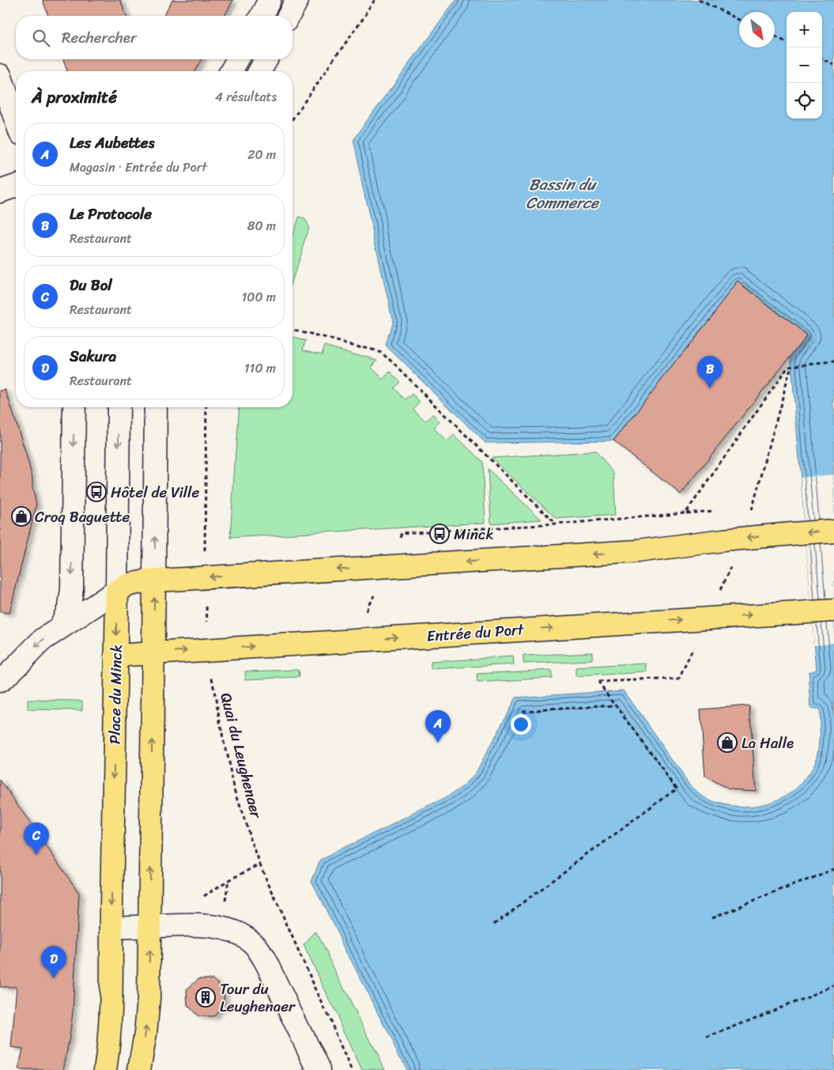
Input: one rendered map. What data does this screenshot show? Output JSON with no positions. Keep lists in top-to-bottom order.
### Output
{
  "streets": {
    "main road": ["Entrée du Port", "Place du Minck"],
    "path": ["Quai du Leughenaer"]
  },
  "crossings": [
    ["Entrée du Port", "Place du Minck"],
    ["Entrée du Port", "Quai du Leughenaer"]
  ],
  "water": ["Bassin du Commerce"],
  "places": {
    "bus stop": ["Hôtel de Ville", "Minck"],
    "shop": ["Croq Baguette", "La Halle"],
    "building": ["Tour du Leughenaer"]
  },
  "north": "bottom right",
  "page": {
    "map_buttons": ["+", "−"],
    "search": "Rechercher",
    "heading": ["À proximité", "4 résultats"],
    "list": [
      {
        "mark": "A",
        "name": "Les Aubettes",
        "note": "Magasin · Entrée du Port",
        "value": "20 m"
      },
      {
        "mark": "B",
        "name": "Le Protocole",
        "note": "Restaurant",
        "value": "80 m"
      },
      {
        "mark": "C",
        "name": "Du Bol",
        "note": "Restaurant",
        "value": "100 m"
      },
      {
        "mark": "D",
        "name": "Sakura",
        "note": "Restaurant",
        "value": "110 m"
      }
    ],
    "pins": [
      "B",
      "A",
      "C",
      "D"
    ]
  }
}
